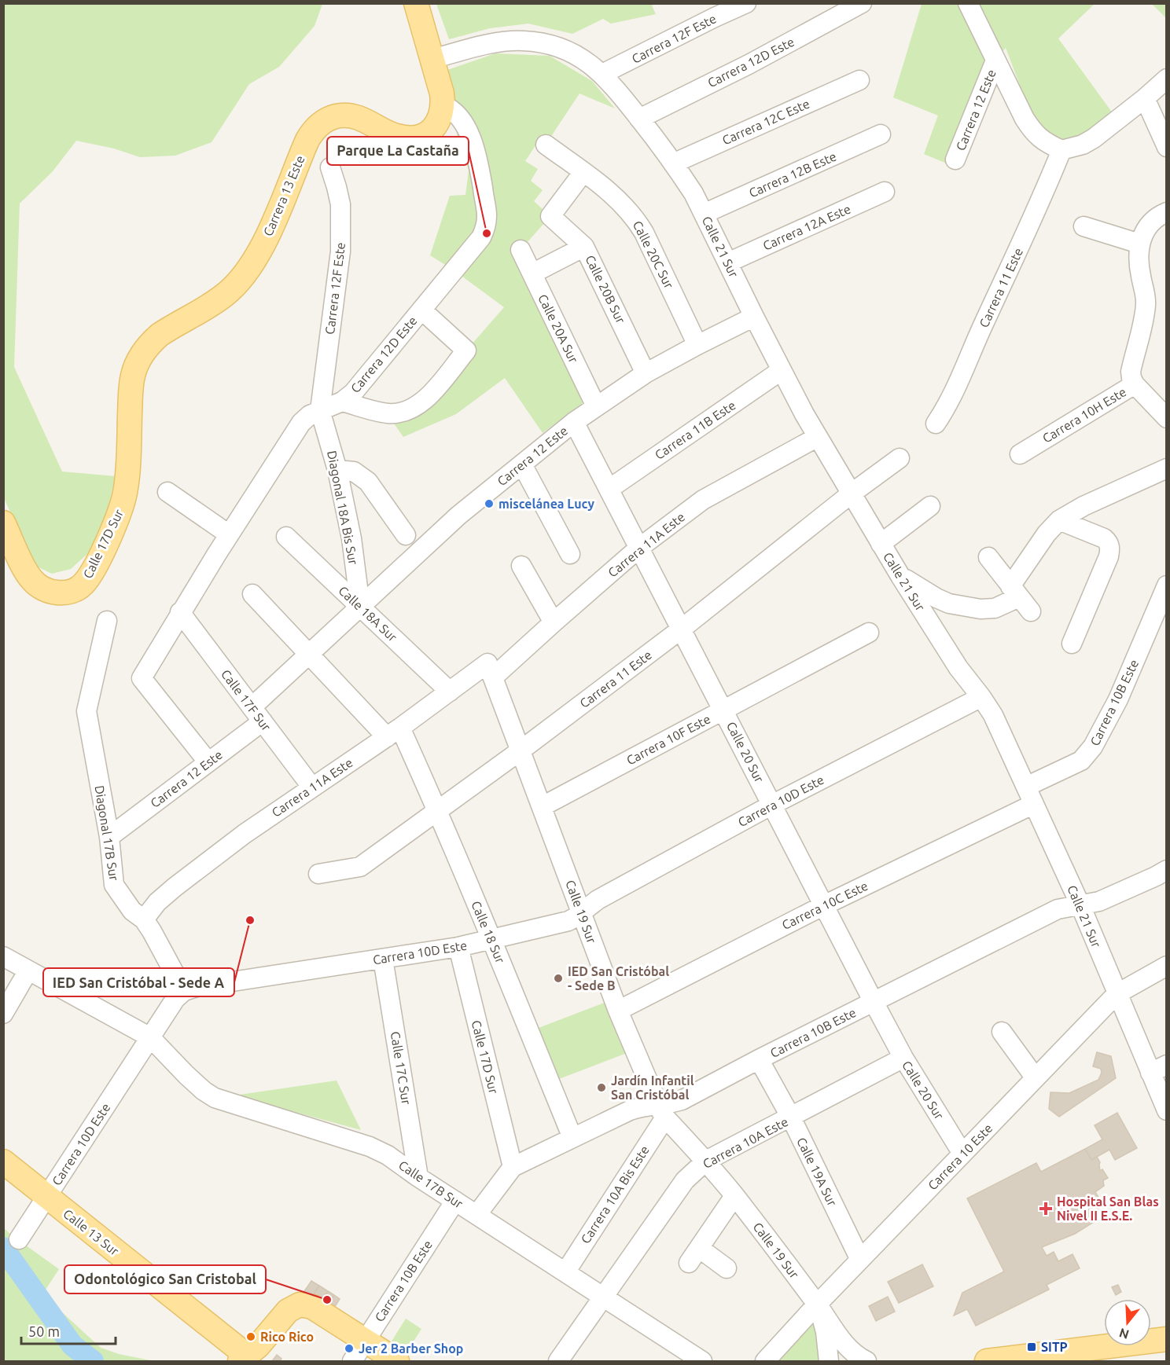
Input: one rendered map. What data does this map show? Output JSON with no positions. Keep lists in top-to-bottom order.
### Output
{
  "streets": {
    "main road": ["Carrera 13 Este", "Calle 17D Sur", "Calle 13 Sur"],
    "street": [
      "Carrera 12F Este",
      "Carrera 12D Este",
      "Carrera 12 Este",
      "Carrera 12C Este",
      "Carrera 12B Este",
      "Carrera 12A Este",
      "Calle 21 Sur",
      "Calle 20C Sur",
      "Carrera 11 Este",
      "Calle 20B Sur",
      "Calle 20A Sur",
      "Carrera 10H Este",
      "Carrera 11B Este",
      "Diagonal 18A Bis Sur",
      "Carrera 11A Este",
      "Calle 18A Sur",
      "Calle 17F Sur",
      "Carrera 10B Este",
      "Carrera 10F Este",
      "Calle 20 Sur",
      "Carrera 10D Este",
      "Diagonal 17B Sur",
      "Carrera 10C Este",
      "Calle 19 Sur",
      "Calle 18 Sur",
      "Calle 17C Sur",
      "Carrera 10A Este",
      "Carrera 10 Este",
      "Calle 19A Sur",
      "Calle 17B Sur",
      "Carrera 10A Bis Este"
    ]
  },
  "crossings": [
    ["Carrera 12F Este", "Carrera 12D Este"],
    ["Carrera 12F Este", "Calle 21 Sur"],
    ["Carrera 12F Este", "Diagonal 18A Bis Sur"],
    ["Carrera 12D Este", "Carrera 12 Este"],
    ["Carrera 12D Este", "Carrera 13 Este"],
    ["Carrera 12D Este", "Calle 21 Sur"],
    ["Carrera 12D Este", "Diagonal 18A Bis Sur"],
    ["Carrera 12D Este", "Calle 17F Sur"],
    ["Carrera 12 Este", "Calle 21 Sur"],
    ["Carrera 12 Este", "Calle 20C Sur"],
    ["Carrera 12 Este", "Calle 20B Sur"],
    ["Carrera 12 Este", "Calle 20A Sur"],
    ["Carrera 12 Este", "Diagonal 18A Bis Sur"],
    ["Carrera 12 Este", "Calle 18A Sur"],
    ["Carrera 12 Este", "Calle 17F Sur"],
    ["Carrera 12 Este", "Calle 20 Sur"],
    ["Carrera 12 Este", "Diagonal 17B Sur"],
    ["Carrera 12 Este", "Calle 18 Sur"],
    ["Carrera 12C Este", "Calle 21 Sur"],
    ["Carrera 12B Este", "Calle 21 Sur"],
    ["Carrera 13 Este", "Calle 17D Sur"],
    ["Carrera 12A Este", "Calle 21 Sur"],
    ["Calle 21 Sur", "Carrera 11 Este"],
    ["Calle 21 Sur", "Carrera 11B Este"],
    ["Calle 21 Sur", "Carrera 11A Este"],
    ["Calle 21 Sur", "Carrera 10B Este"],
    ["Calle 21 Sur", "Carrera 10D Este"],
    ["Calle 21 Sur", "Carrera 10C Este"],
    ["Calle 21 Sur", "Carrera 10 Este"],
    ["Calle 20C Sur", "Calle 20B Sur"],
    ["Carrera 11 Este", "Calle 20 Sur"],
    ["Carrera 11 Este", "Calle 19 Sur"],
    ["Carrera 11 Este", "Calle 18 Sur"],
    ["Carrera 11B Este", "Calle 20 Sur"],
    ["Diagonal 18A Bis Sur", "Calle 18A Sur"],
    ["Calle 17D Sur", "Carrera 10B Este"],
    ["Calle 17D Sur", "Carrera 10D Este"],
    ["Carrera 11A Este", "Calle 18A Sur"],
    ["Carrera 11A Este", "Calle 17F Sur"],
    ["Carrera 11A Este", "Calle 20 Sur"],
    ["Carrera 11A Este", "Diagonal 17B Sur"],
    ["Carrera 11A Este", "Calle 19 Sur"],
    ["Carrera 11A Este", "Calle 18 Sur"],
    ["Carrera 10B Este", "Calle 20 Sur"],
    ["Carrera 10B Este", "Carrera 10C Este"],
    ["Carrera 10B Este", "Calle 19 Sur"],
    ["Carrera 10B Este", "Calle 18 Sur"],
    ["Carrera 10B Este", "Calle 19A Sur"],
    ["Carrera 10B Este", "Calle 17B Sur"],
    ["Carrera 10B Este", "Carrera 10A Bis Este"],
    ["Carrera 10F Este", "Calle 20 Sur"],
    ["Carrera 10F Este", "Calle 19 Sur"],
    ["Calle 20 Sur", "Carrera 10D Este"],
    ["Calle 20 Sur", "Carrera 10C Este"],
    ["Calle 20 Sur", "Carrera 10A Este"],
    ["Calle 20 Sur", "Carrera 10 Este"],
    ["Carrera 10D Este", "Diagonal 17B Sur"],
    ["Carrera 10D Este", "Calle 19 Sur"],
    ["Carrera 10D Este", "Calle 18 Sur"],
    ["Carrera 10D Este", "Calle 17C Sur"],
    ["Carrera 10D Este", "Calle 17B Sur"],
    ["Carrera 10D Este", "Calle 13 Sur"],
    ["Carrera 10C Este", "Calle 19 Sur"],
    ["Calle 19 Sur", "Carrera 10A Este"],
    ["Calle 19 Sur", "Carrera 10 Este"],
    ["Calle 19 Sur", "Carrera 10A Bis Este"],
    ["Calle 17C Sur", "Calle 17B Sur"],
    ["Carrera 10A Este", "Calle 19A Sur"],
    ["Carrera 10A Este", "Calle 17B Sur"],
    ["Carrera 10 Este", "Calle 19A Sur"],
    ["Calle 17B Sur", "Carrera 10A Bis Este"]
  ],
  "places": {
    "other": [
      "Parque La Castaña",
      "miscelánea Lucy",
      "IED San Cristóbal - Sede A",
      "IED San Cristóbal - Sede B",
      "Jardín Infantil San Cristóbal",
      "Odontológico San Cristobal",
      "Rico Rico",
      "Jer 2 Barber Shop"
    ],
    "health": ["Hospital San Blas Nivel II E.S.E."],
    "transit": ["SITP"]
  },
  "scale_bar": "50 m",
  "north": "bottom"
}
